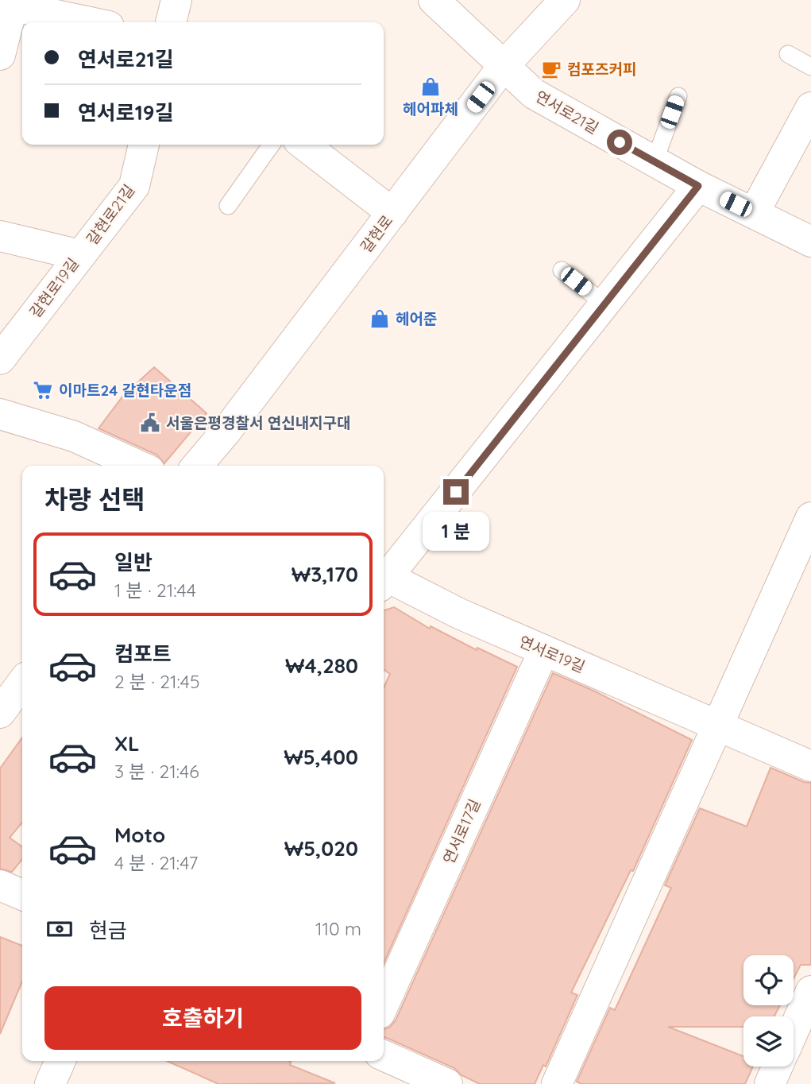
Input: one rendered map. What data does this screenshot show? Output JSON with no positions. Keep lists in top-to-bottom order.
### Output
{
  "streets": {
    "street": [
      "연서로21길",
      "갈현로21길",
      "갈현로",
      "갈현로19길",
      "연서로19길",
      "연서로17길"
    ]
  },
  "crossings": [
    ["연서로21길", "갈현로"],
    ["연서로21길", "연서로19길"],
    ["갈현로21길", "갈현로19길"],
    ["연서로19길", "연서로17길"]
  ],
  "places": {
    "cafe": ["컴포즈커피"],
    "shop": ["헤어파체", "헤어준"],
    "supermarket": ["이마트24 갈현타운점"],
    "public building": ["서울은평경찰서 연신내지구대"]
  },
  "page": {
    "banner": ["연서로21길", "연서로19길"],
    "heading": "차량 선택",
    "bubble": "1 분",
    "list": [
      {
        "name": "일반",
        "note": "1 분 · 21:44",
        "value": "₩3,170"
      },
      {
        "name": "컴포트",
        "note": "2 분 · 21:45",
        "value": "₩4,280"
      },
      {
        "name": "XL",
        "note": "3 분 · 21:46",
        "value": "₩5,400"
      },
      {
        "name": "Moto",
        "note": "4 분 · 21:47",
        "value": "₩5,020"
      }
    ],
    "pay": ["현금", "110 m"],
    "buttons": "호출하기"
  }
}
